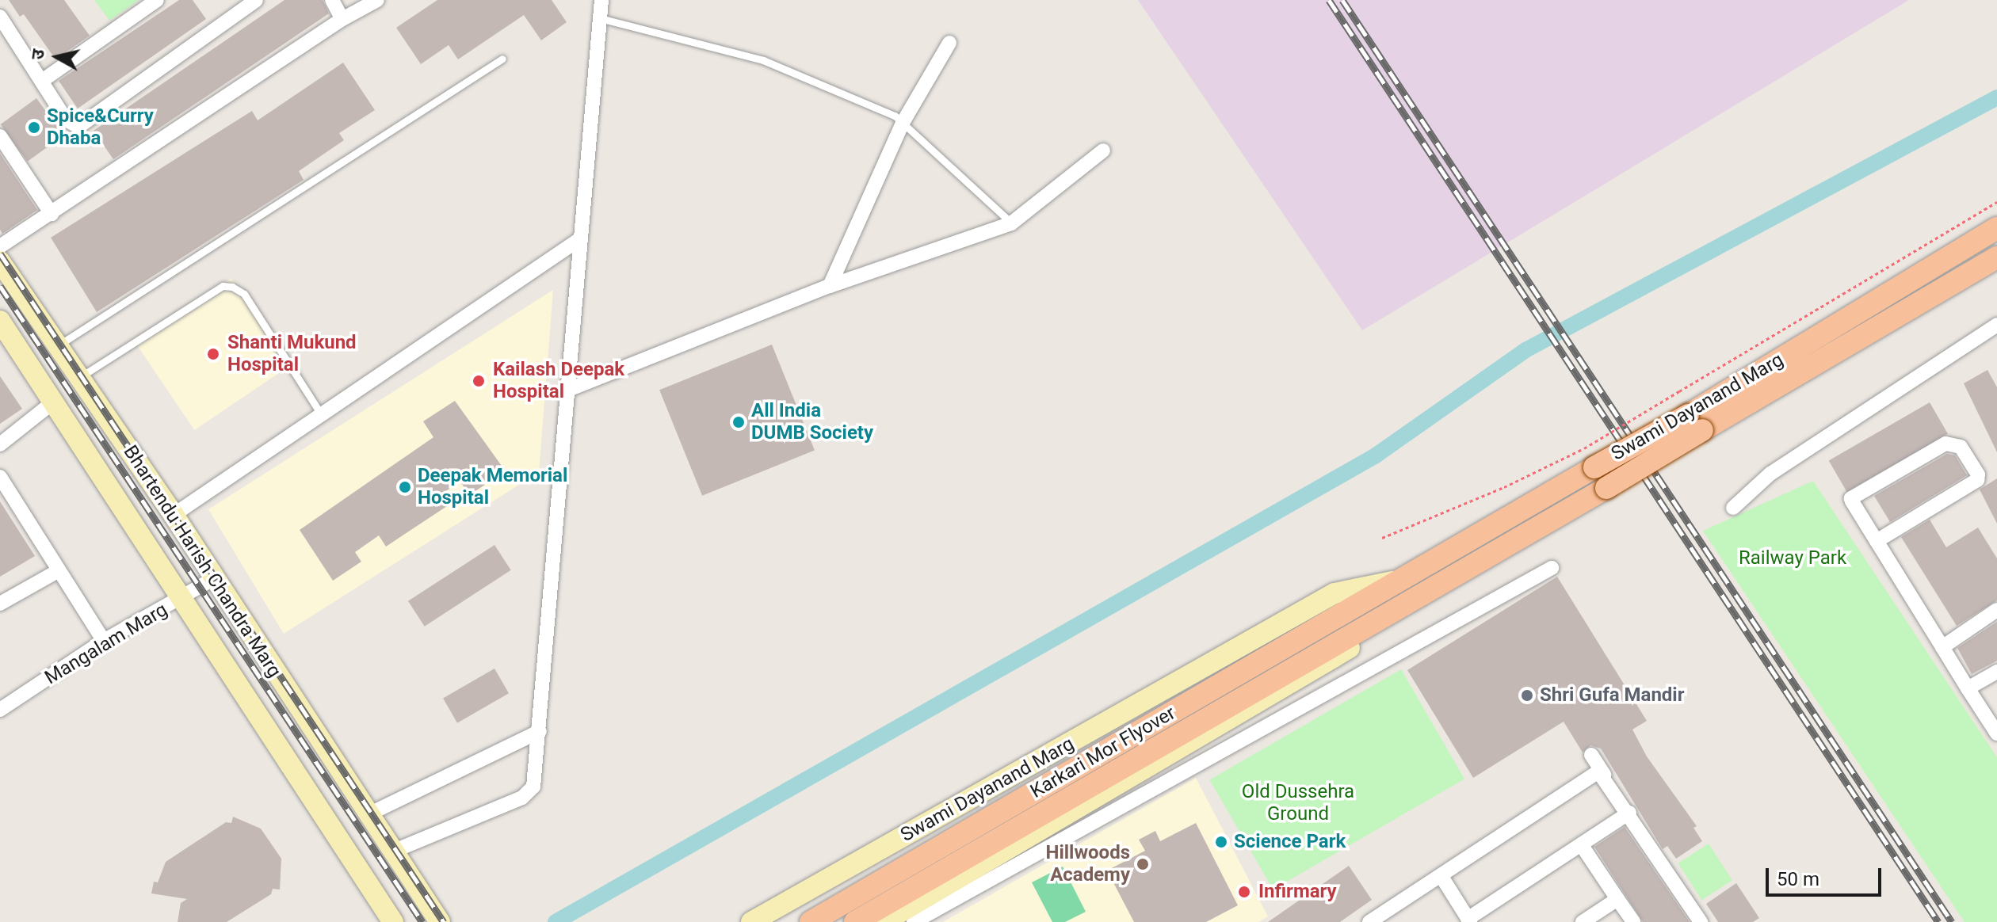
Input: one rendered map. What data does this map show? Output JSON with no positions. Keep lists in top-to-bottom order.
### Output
{
  "streets": {
    "main road": ["Swami Dayanand Marg", "Bhartendu Harish Chandra Marg", "Karkari Mor Flyover"],
    "street": ["Mangalam Marg"]
  },
  "crossings": [
    ["Swami Dayanand Marg", "Karkari Mor Flyover"],
    ["Bhartendu Harish Chandra Marg", "Mangalam Marg"]
  ],
  "parks": ["Railway Park", "Old Dussehra Ground"],
  "places": [
    "Spice&Curry Dhaba",
    "Shanti Mukund Hospital",
    "Kailash Deepak Hospital",
    "All India DUMB Society",
    "Deepak Memorial Hospital",
    "Shri Gufa Mandir",
    "Science Park",
    "Hillwoods Academy",
    "Infirmary"
  ],
  "scale_bar": "50 m",
  "north": "left"
}
